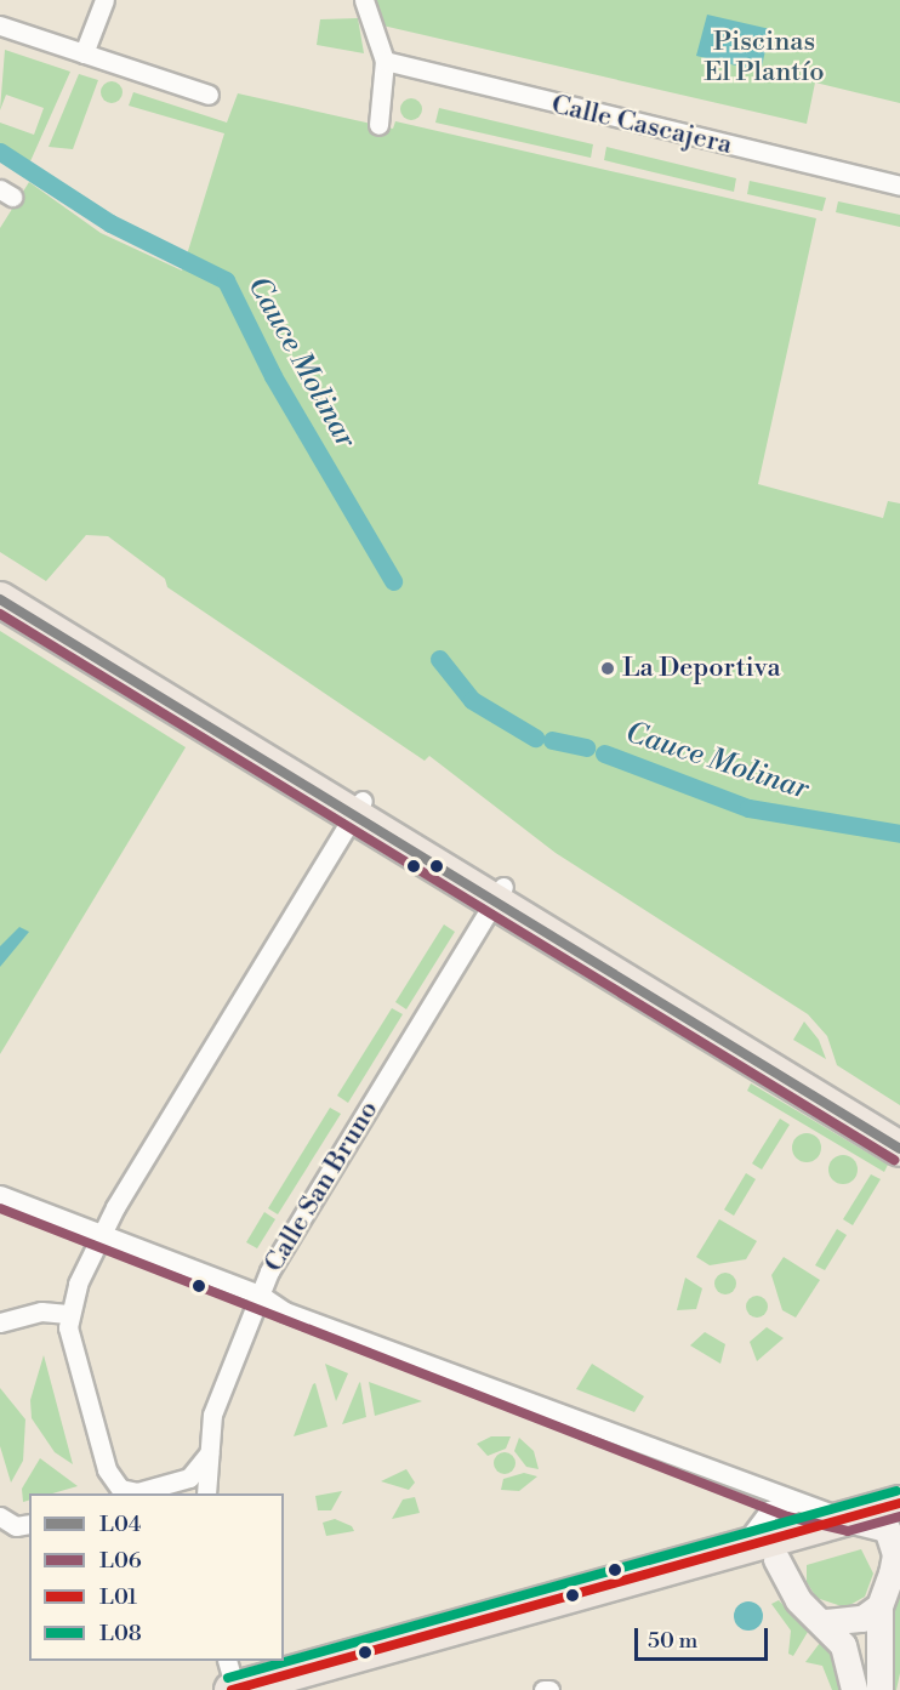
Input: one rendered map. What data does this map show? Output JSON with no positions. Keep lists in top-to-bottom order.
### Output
{
  "streets": {
    "street": ["Calle Cascajera", "Calle San Bruno"]
  },
  "water": ["Cauce Molinar"],
  "parks": ["Piscinas El Plantío"],
  "places": ["La Deportiva"],
  "lines": [
    "transit line L04",
    "transit line L06",
    "transit line L08",
    "transit line L01"
  ],
  "legend": [
    "L04",
    "L06",
    "L01",
    "L08"
  ],
  "scale_bar": "50 m"
}
